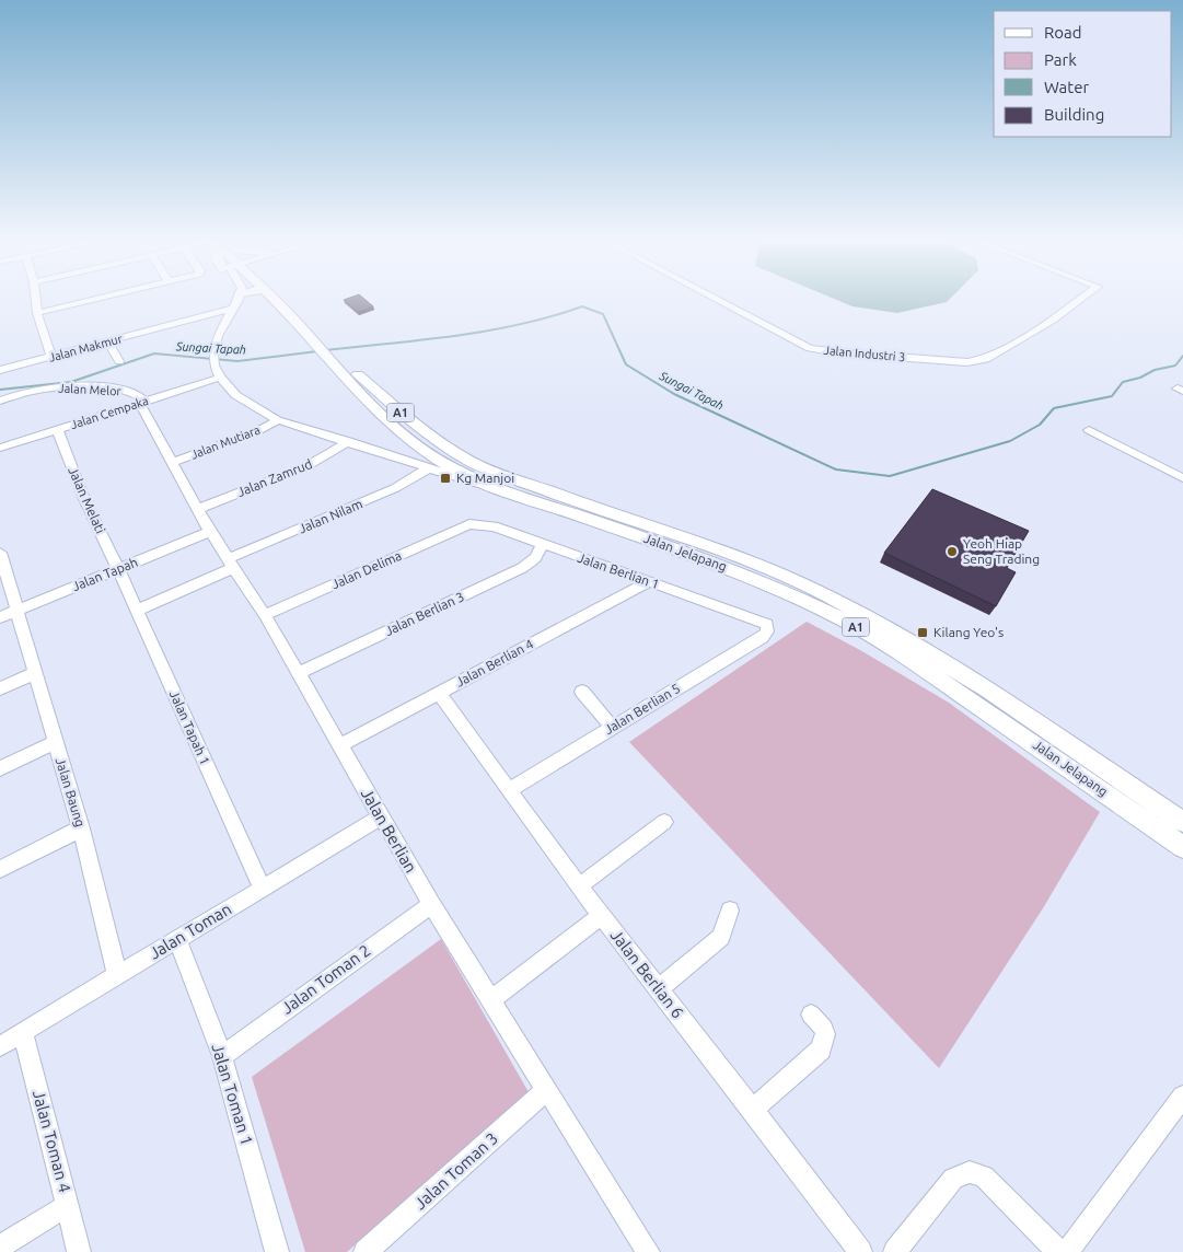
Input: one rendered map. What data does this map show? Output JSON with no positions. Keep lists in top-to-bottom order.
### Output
{
  "streets": {
    "main road": ["A1", "Jalan Jelapang"],
    "street": [
      "Jalan Makmur",
      "Jalan Industri 3",
      "Jalan Melor",
      "Jalan Cempaka",
      "Jalan Mutiara",
      "Jalan Zamrud",
      "Jalan Melati",
      "Jalan Nilam",
      "Jalan Delima",
      "Jalan Berlian 1",
      "Jalan Tapah",
      "Jalan Berlian 3",
      "Jalan Berlian 4",
      "Jalan Berlian 5",
      "Jalan Tapah 1",
      "Jalan Baung",
      "Jalan Berlian",
      "Jalan Toman",
      "Jalan Berlian 6",
      "Jalan Toman 2",
      "Jalan Toman 1",
      "Jalan Toman 4",
      "Jalan Toman 3"
    ]
  },
  "crossings": [
    ["Jalan Melor", "Jalan Cempaka"],
    ["Jalan Melor", "Jalan Berlian"],
    ["Jalan Cempaka", "Jalan Melati"],
    ["Jalan Cempaka", "Jalan Berlian"],
    ["Jalan Mutiara", "Jalan Berlian"],
    ["Jalan Zamrud", "Jalan Berlian"],
    ["Jalan Melati", "Jalan Tapah"],
    ["Jalan Melati", "Jalan Tapah 1"],
    ["Jalan Nilam", "Jalan Jelapang"],
    ["Jalan Nilam", "Jalan Tapah 1"],
    ["Jalan Nilam", "Jalan Berlian"],
    ["Jalan Delima", "Jalan Berlian 1"],
    ["Jalan Delima", "Jalan Berlian"],
    ["Jalan Berlian 1", "Jalan Berlian 3"],
    ["Jalan Berlian 1", "Jalan Berlian 4"],
    ["Jalan Berlian 1", "Jalan Berlian 5"],
    ["Jalan Tapah", "Jalan Tapah 1"],
    ["Jalan Tapah", "Jalan Baung"],
    ["Jalan Tapah", "Jalan Berlian"],
    ["Jalan Berlian 3", "Jalan Berlian"],
    ["Jalan Berlian 4", "Jalan Berlian"],
    ["Jalan Berlian 4", "Jalan Berlian 6"],
    ["Jalan Berlian 5", "Jalan Berlian 6"],
    ["Jalan Tapah 1", "Jalan Toman"],
    ["Jalan Baung", "Jalan Toman"],
    ["Jalan Berlian", "Jalan Toman"],
    ["Jalan Berlian", "Jalan Toman 2"],
    ["Jalan Berlian", "Jalan Toman 3"],
    ["Jalan Toman", "Jalan Toman 1"],
    ["Jalan Toman", "Jalan Toman 4"],
    ["Jalan Toman 2", "Jalan Toman 1"]
  ],
  "water": ["Sungai Tapah"],
  "places": {
    "transit": ["Kg Manjoi", "Kilang Yeo's"],
    "other": ["Yeoh Hiap Seng Trading"]
  },
  "legend": [
    "Road",
    "Park",
    "Water",
    "Building"
  ]
}
